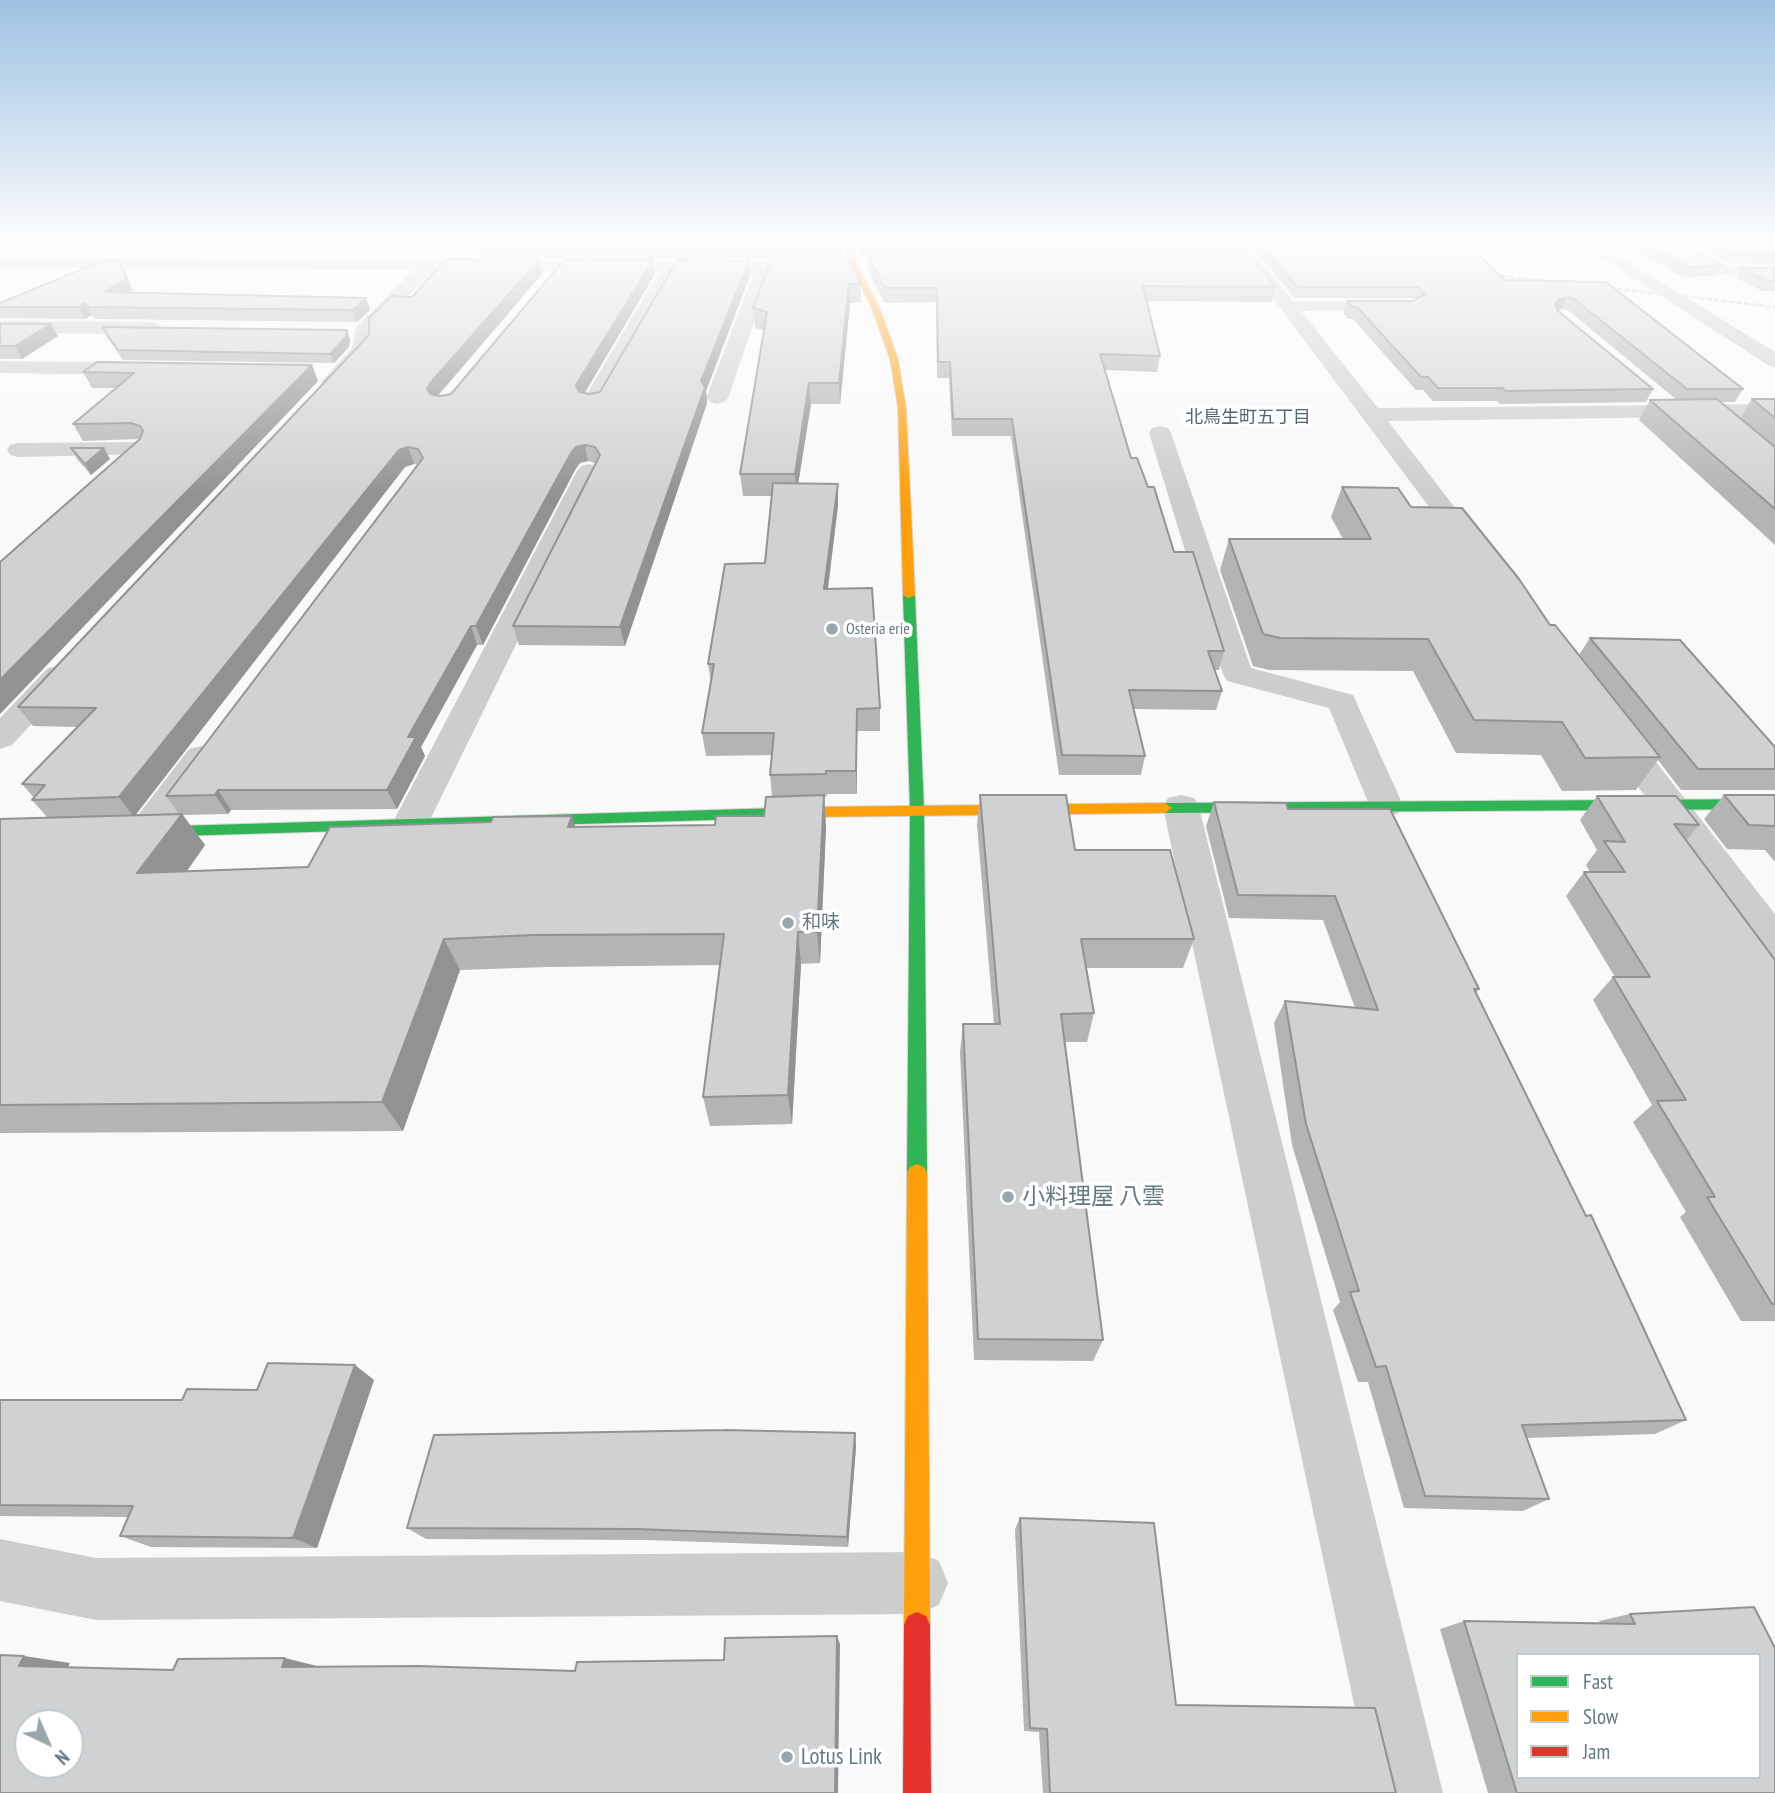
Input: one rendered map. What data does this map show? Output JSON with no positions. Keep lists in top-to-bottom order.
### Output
{
  "districts": ["北鳥生町五丁目"],
  "places": [
    "Osteria erie",
    "和味",
    "小料理屋 八雲",
    "Lotus Link"
  ],
  "legend": ["Fast", "Slow", "Jam"],
  "north": "bottom right"
}
